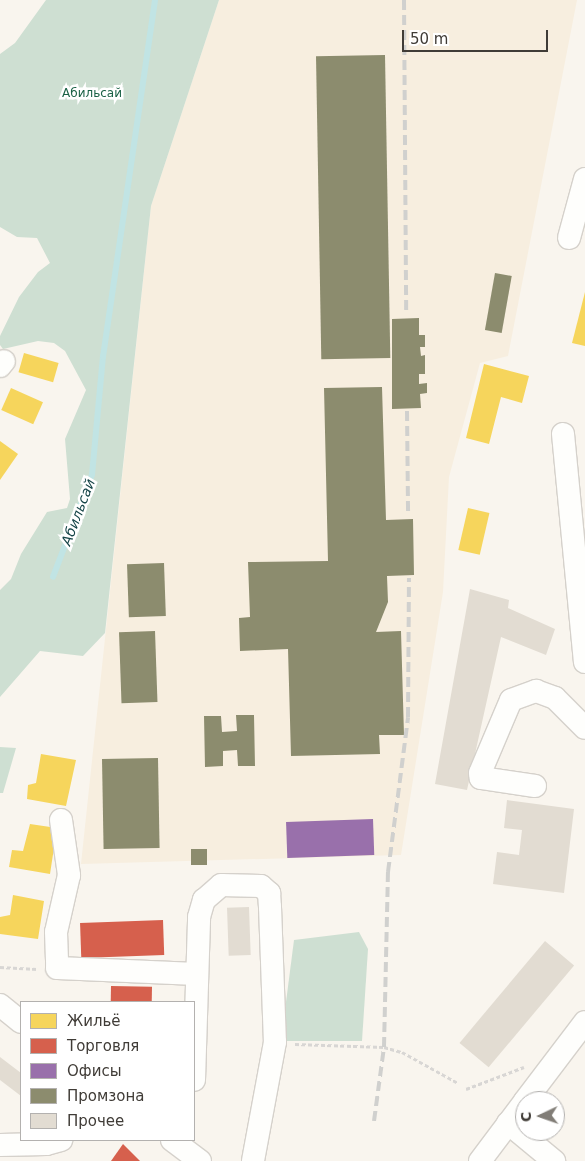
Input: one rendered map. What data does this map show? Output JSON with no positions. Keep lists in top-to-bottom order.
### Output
{
  "water": ["Абильсай"],
  "parks": ["Абильсай"],
  "legend": [
    "Жильё",
    "Торговля",
    "Офисы",
    "Промзона",
    "Прочее"
  ],
  "scale_bar": "50 m",
  "north": "left"
}
